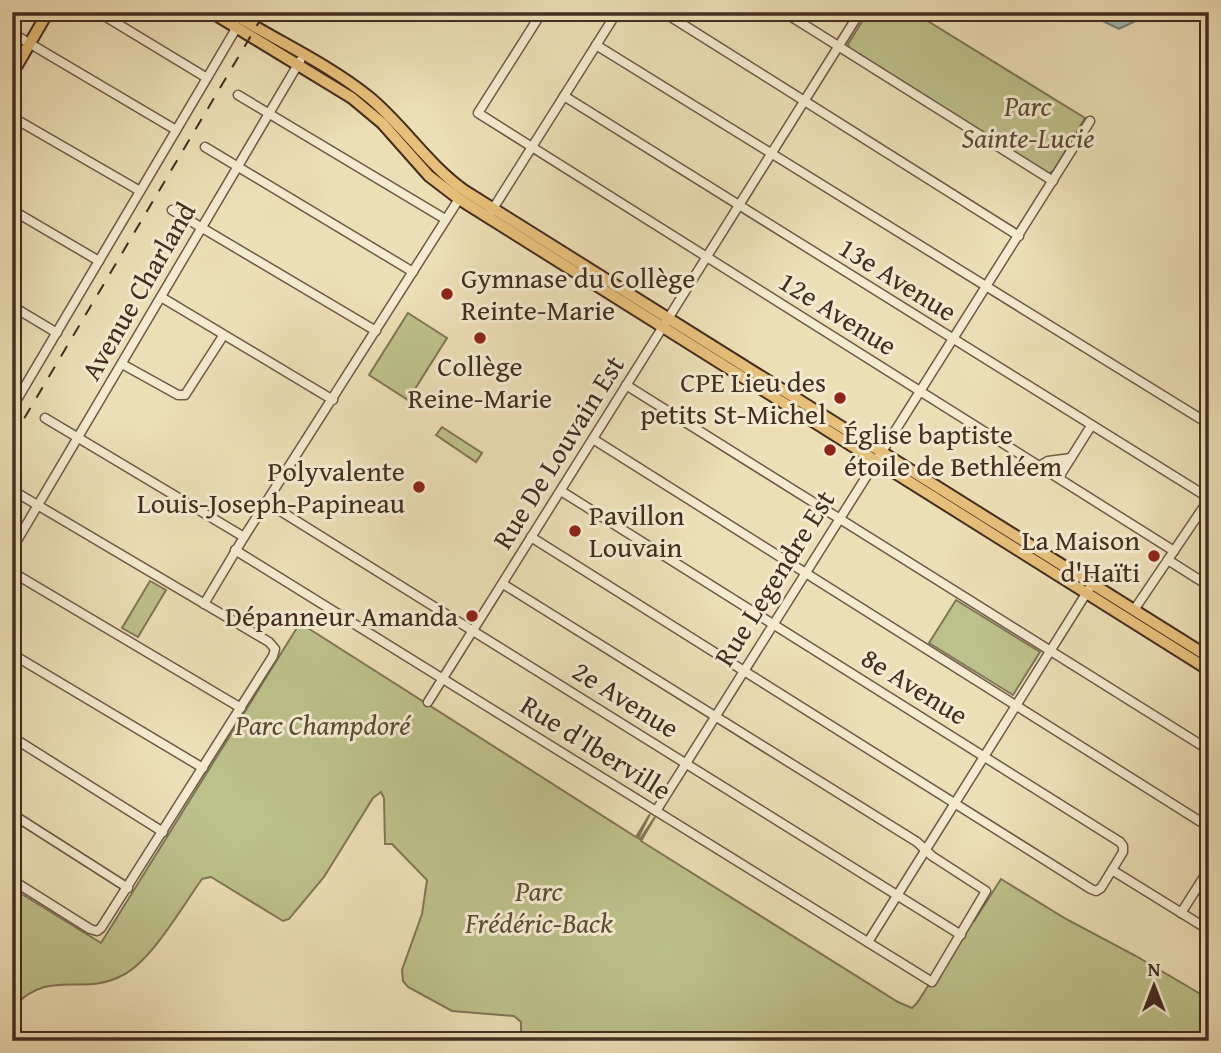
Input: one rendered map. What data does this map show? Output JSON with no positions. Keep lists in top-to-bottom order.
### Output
{
  "streets": {
    "street": [
      "13e Avenue",
      "Avenue Charland",
      "12e Avenue",
      "Rue De Louvain Est",
      "Rue Legendre Est",
      "8e Avenue",
      "2e Avenue",
      "Rue d'Iberville"
    ]
  },
  "crossings": [
    ["13e Avenue", "Rue De Louvain Est"],
    ["13e Avenue", "Rue Legendre Est"],
    ["12e Avenue", "Rue De Louvain Est"],
    ["12e Avenue", "Rue Legendre Est"],
    ["Rue De Louvain Est", "8e Avenue"],
    ["Rue De Louvain Est", "2e Avenue"],
    ["Rue De Louvain Est", "Rue d'Iberville"],
    ["Rue Legendre Est", "8e Avenue"],
    ["Rue Legendre Est", "2e Avenue"],
    ["Rue Legendre Est", "Rue d'Iberville"],
    ["2e Avenue", "Rue d'Iberville"]
  ],
  "parks": ["Parc Sainte-Lucie", "Parc Champdoré", "Parc Frédéric-Back"],
  "places": [
    "Gymnase du Collège Reinte-Marie",
    "Collège Reine-Marie",
    "CPE Lieu des petits St-Michel",
    "Église baptiste étoile de Bethléem",
    "Polyvalente Louis-Joseph-Papineau",
    "Pavillon Louvain",
    "La Maison d'Haïti",
    "Dépanneur Amanda"
  ],
  "north": "top"
}
